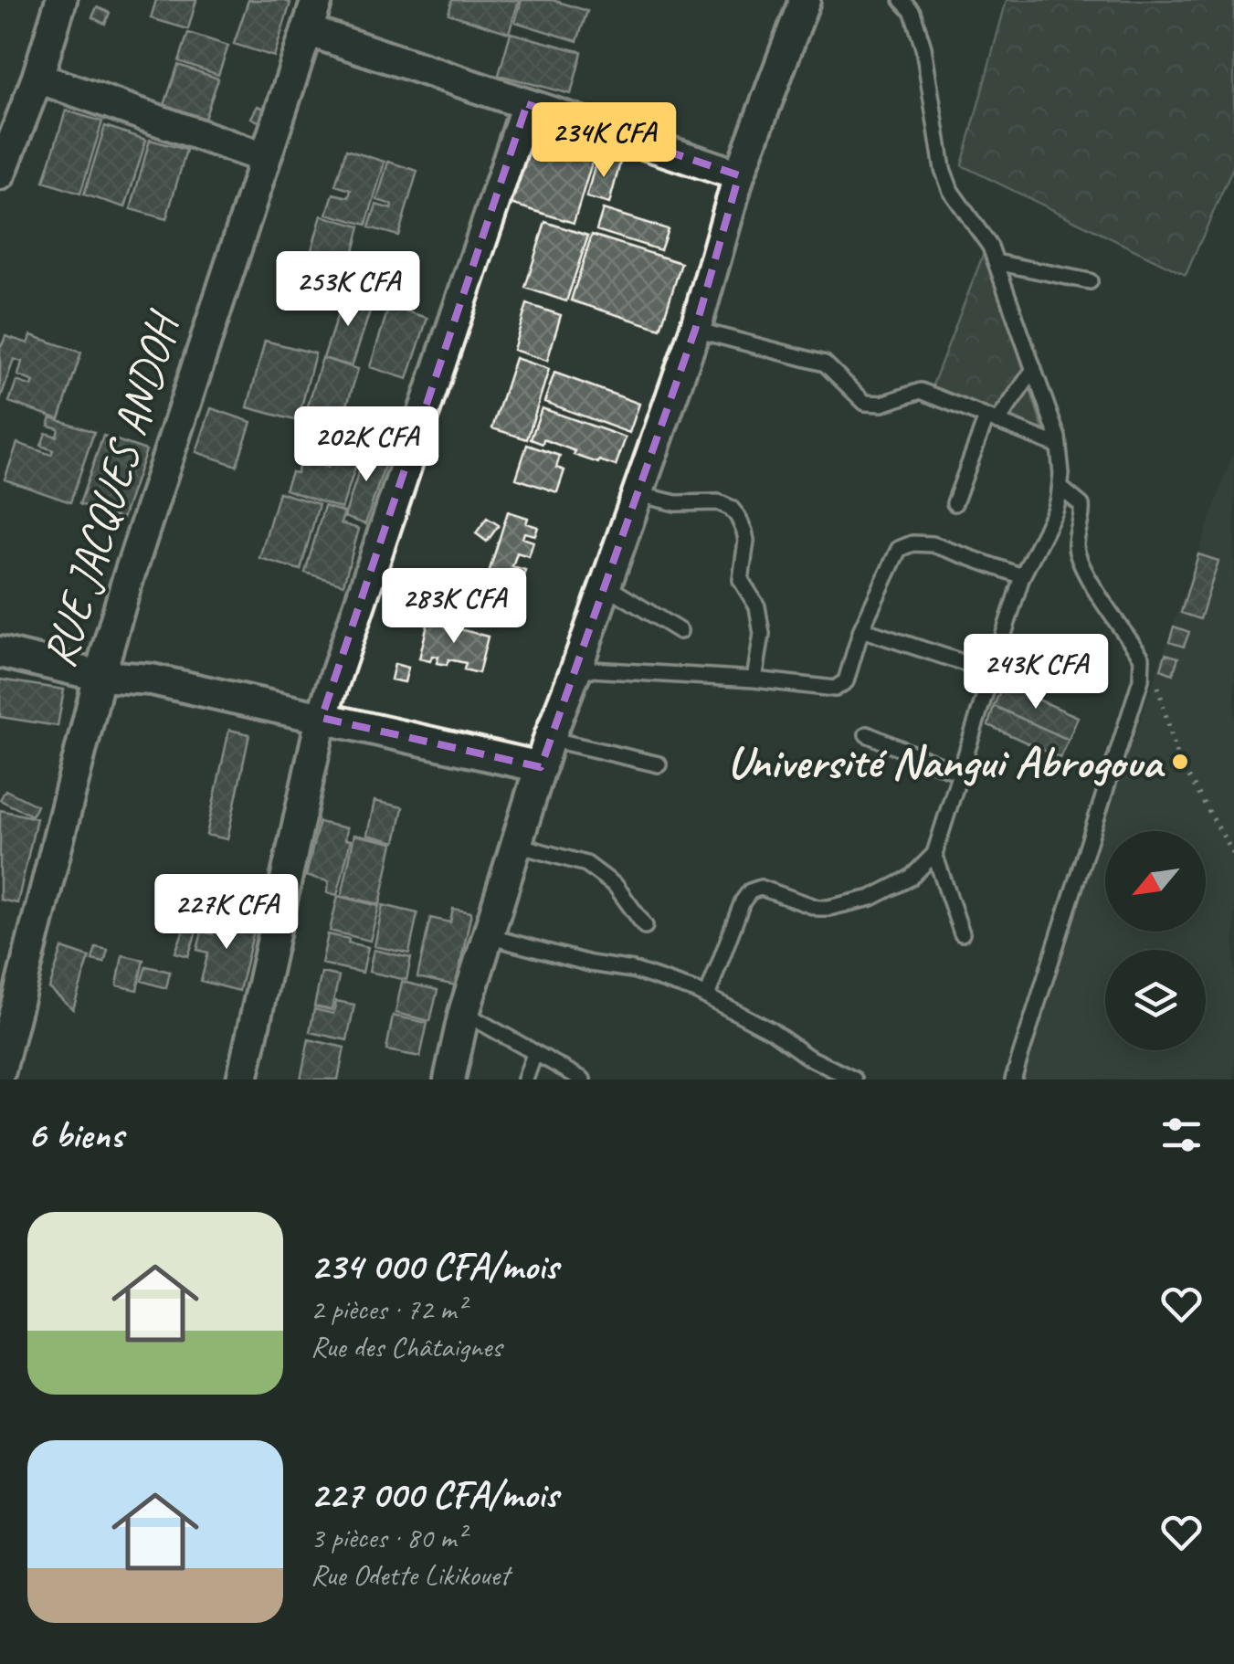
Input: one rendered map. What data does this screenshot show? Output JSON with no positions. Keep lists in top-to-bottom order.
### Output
{
  "streets": {
    "street": ["RUE JACQUES ANDOH"]
  },
  "places": ["Université Nangui Abrogoua"],
  "north": "bottom left",
  "page": {
    "price": [
      "234K CFA",
      "253K CFA",
      "202K CFA",
      "283K CFA",
      "243K CFA",
      "227K CFA"
    ],
    "heading": "6 biens",
    "list": [
      {
        "name": "234 000 CFA/mois",
        "note": "2 pièces · 72 m² · Rue des Châtaignes"
      },
      {
        "name": "227 000 CFA/mois",
        "note": "3 pièces · 80 m² · Rue Odette Likikouet"
      }
    ]
  }
}
